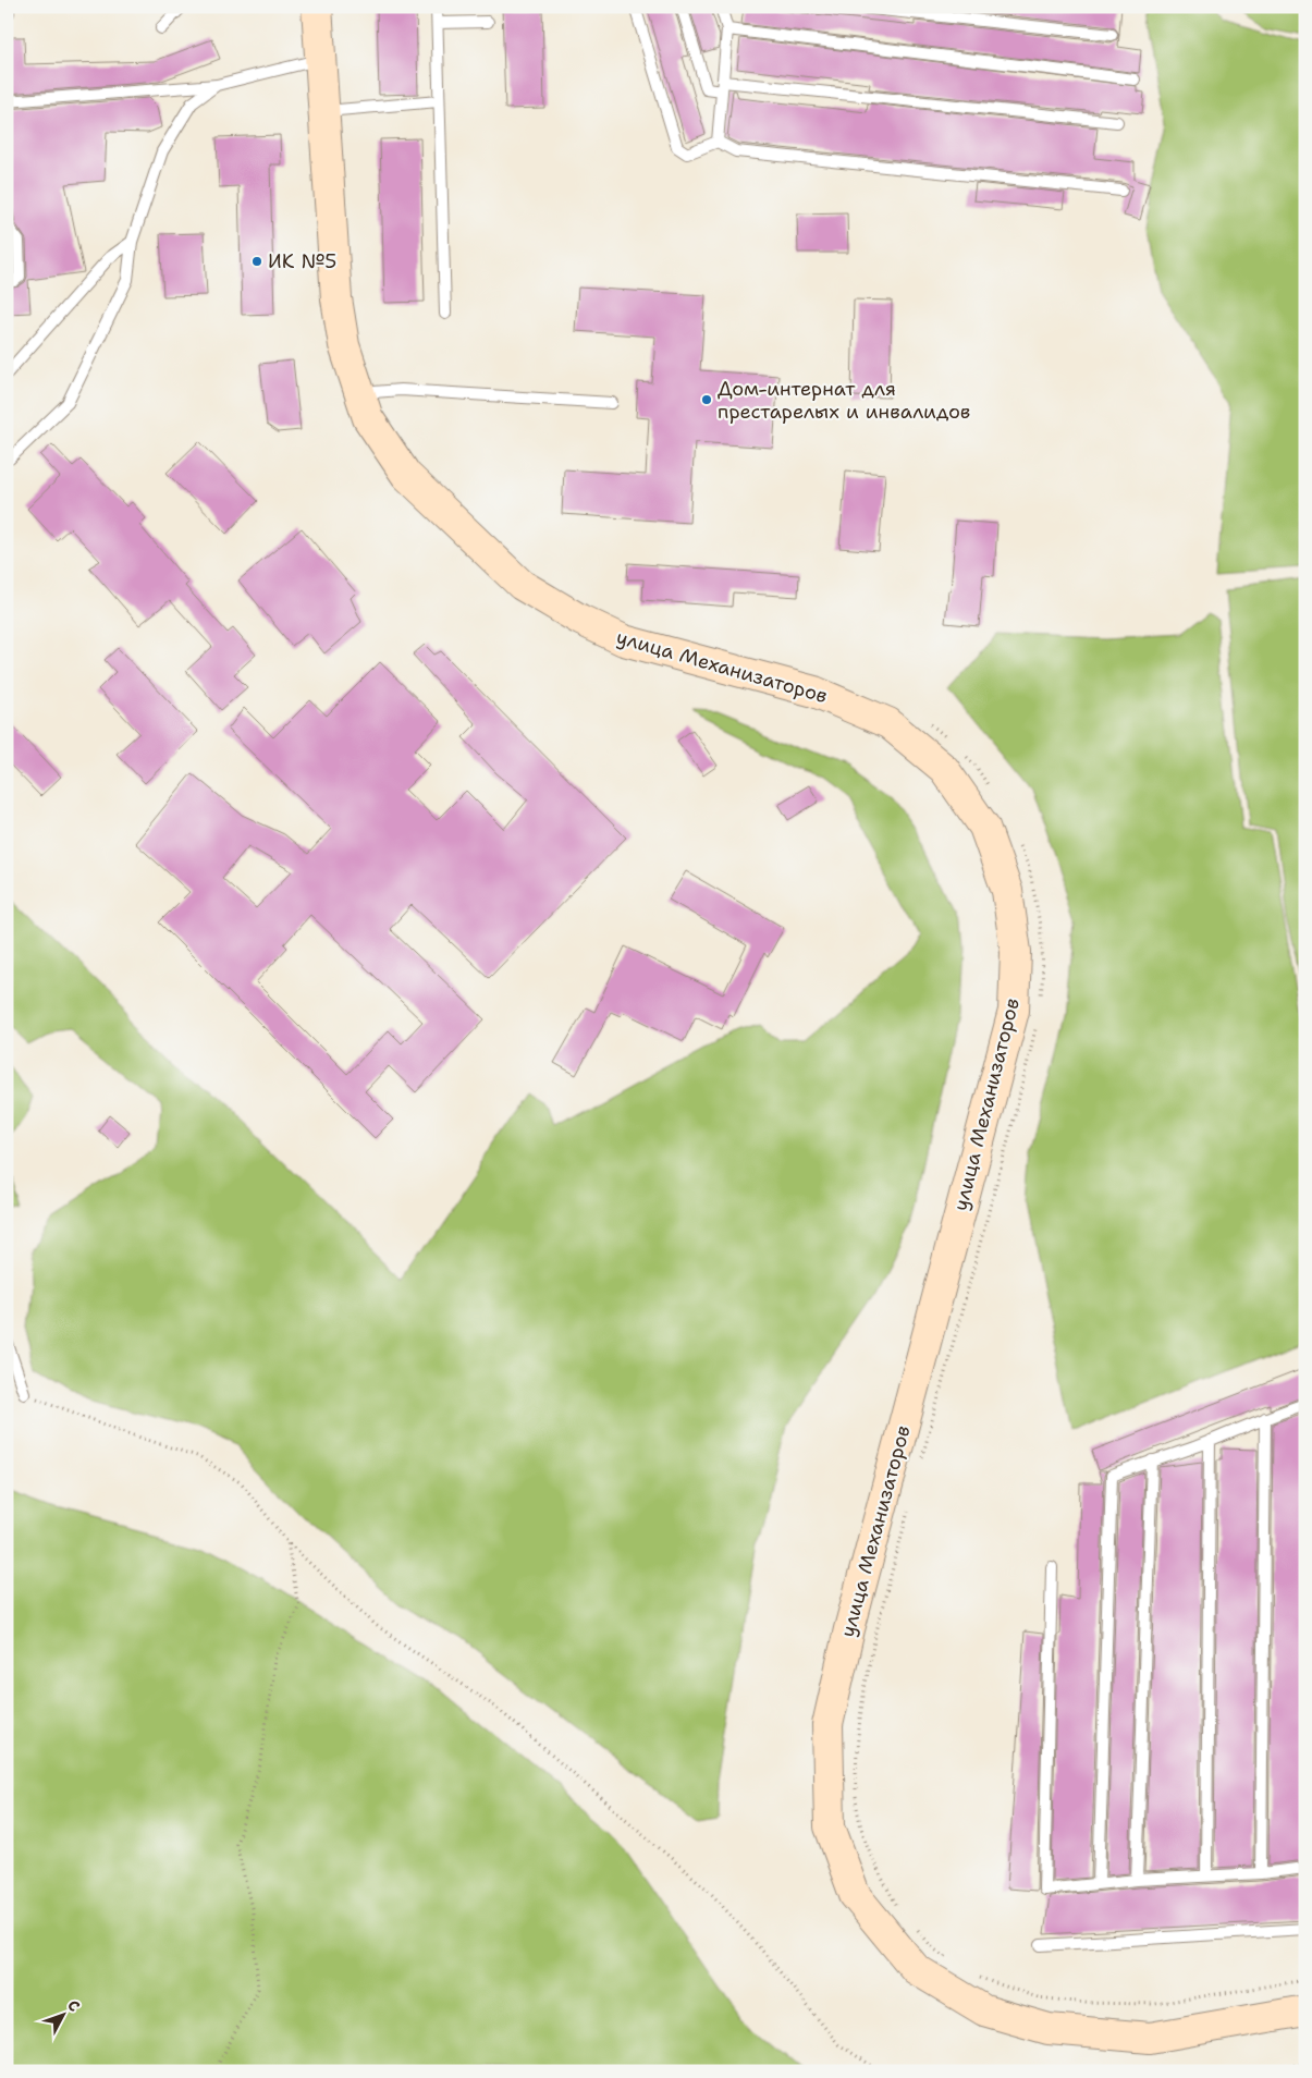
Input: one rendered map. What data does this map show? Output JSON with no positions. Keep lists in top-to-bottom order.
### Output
{
  "streets": {
    "main road": ["улица Механизаторов"]
  },
  "places": ["ИК №5", "Дом-интернат для престарелых и инвалидов"],
  "north": "top right"
}
